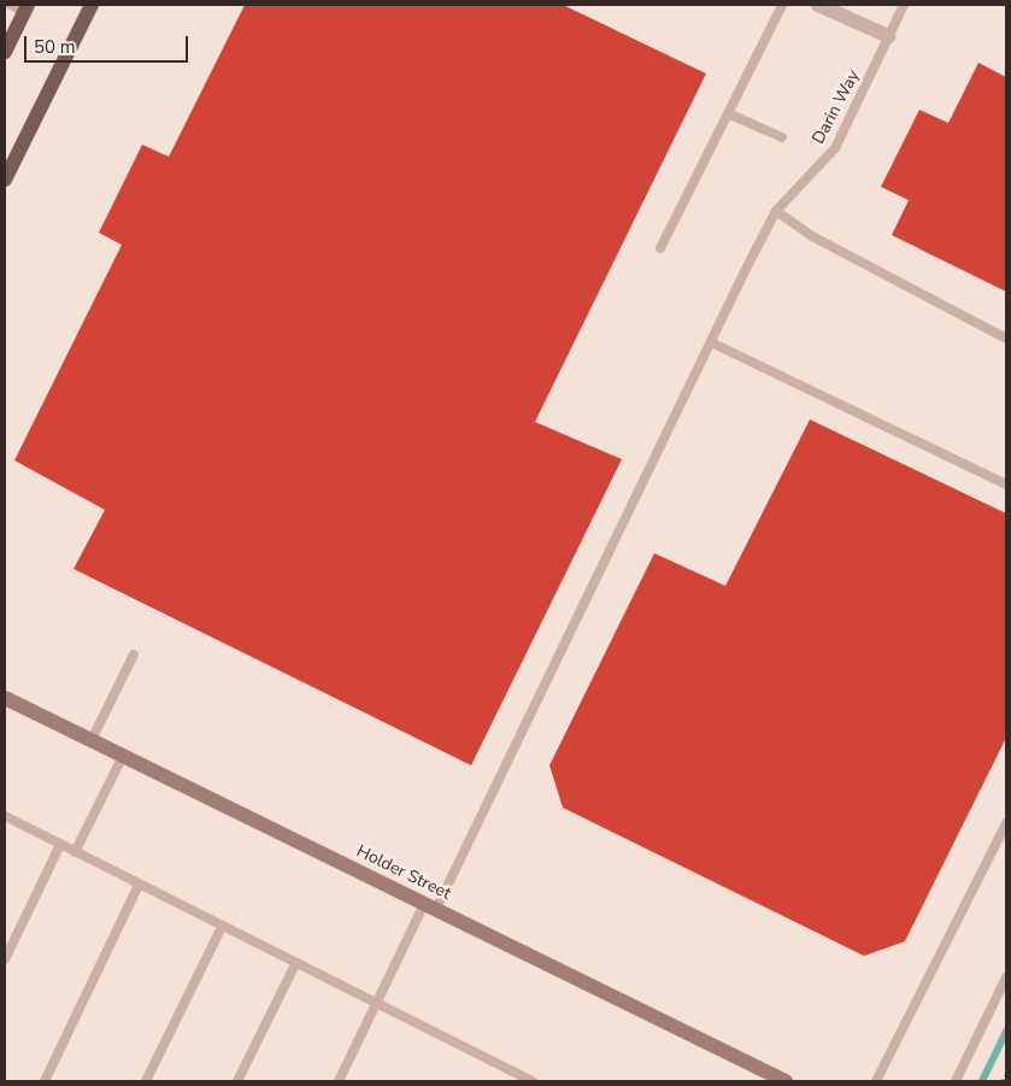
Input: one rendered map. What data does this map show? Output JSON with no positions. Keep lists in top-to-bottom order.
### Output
{
  "streets": {
    "street": ["Holder Street"],
    "lane": ["Darin Way"]
  },
  "crossings": [
    ["Darin Way", "Holder Street"]
  ],
  "scale_bar": "50 m"
}
